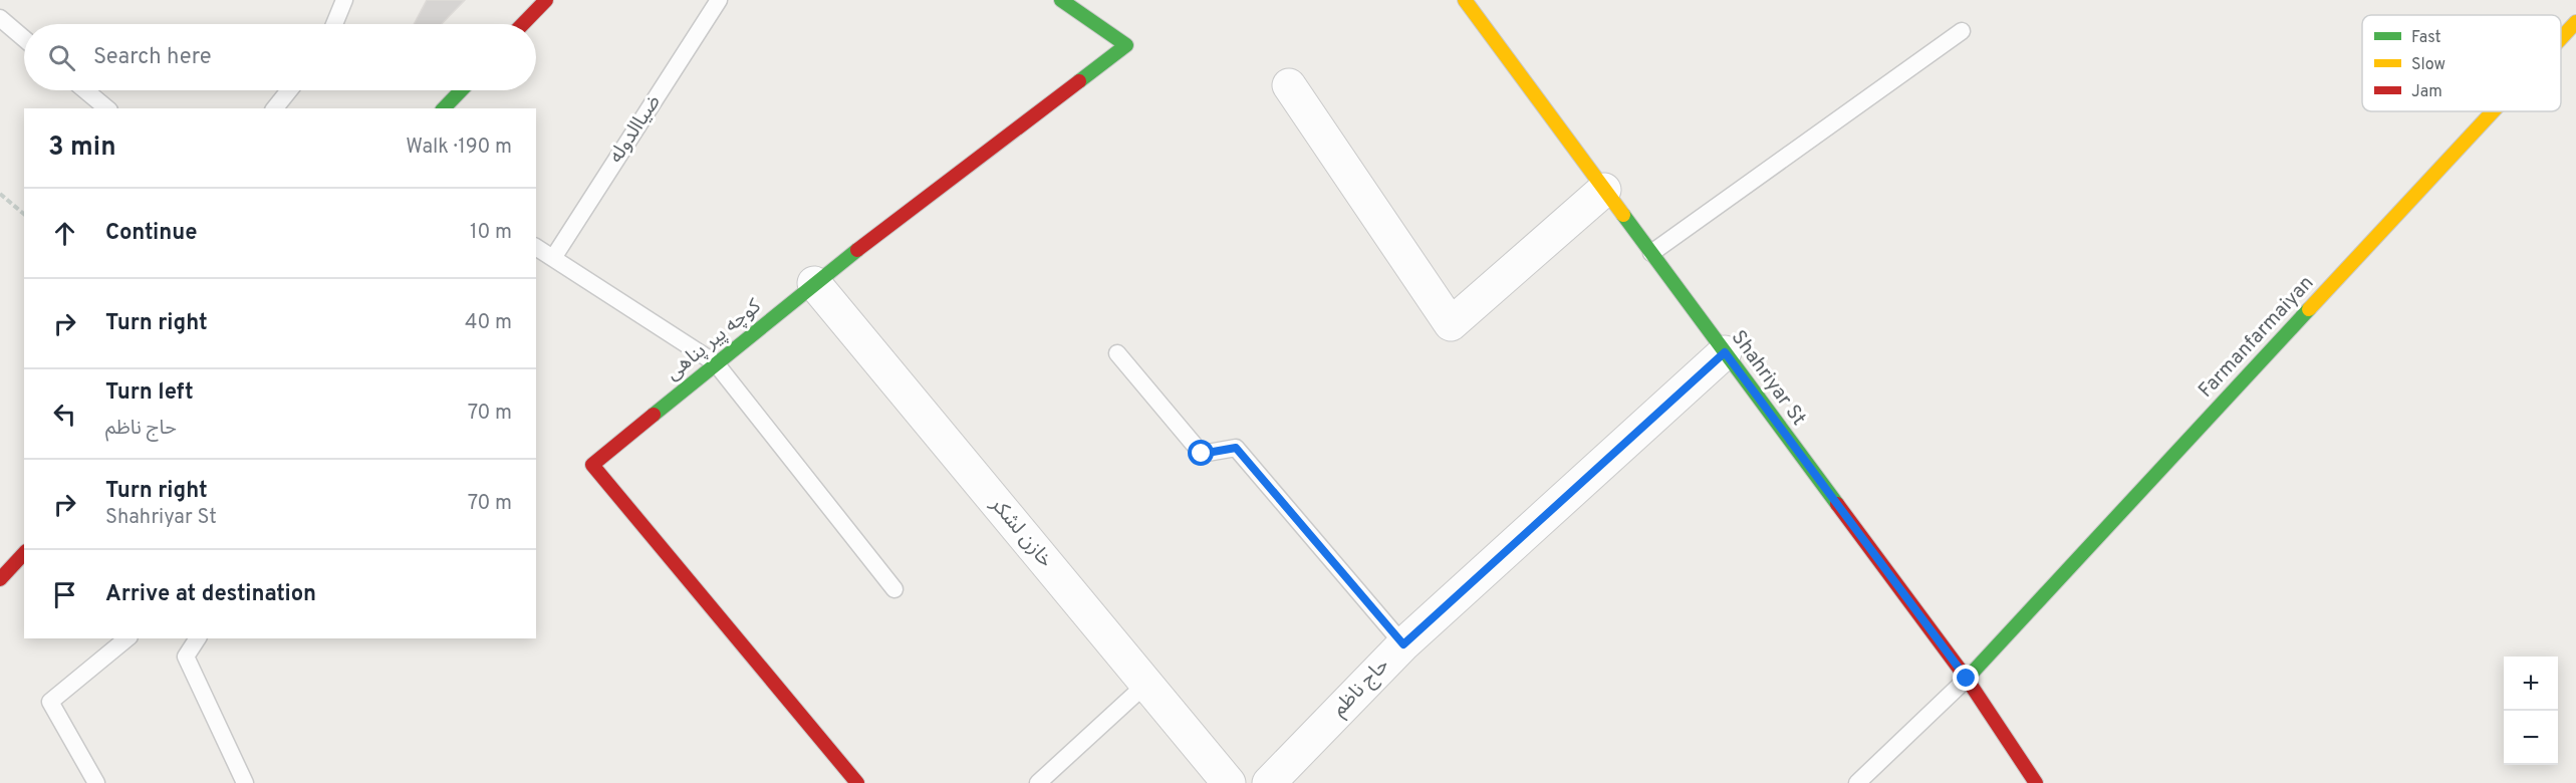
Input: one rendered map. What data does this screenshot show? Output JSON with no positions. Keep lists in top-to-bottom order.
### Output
{
  "streets": {
    "street": [
      "Farmanfarmaiyan",
      "کوچه پیر پناهی",
      "Shahriyar St",
      "خازن لشکر",
      "حاج ناظم"
    ],
    "lane": ["ضیاالدوله"]
  },
  "crossings": [
    ["Farmanfarmaiyan", "Shahriyar St"],
    ["کوچه پیر پناهی", "خازن لشکر"],
    ["Shahriyar St", "حاج ناظم"]
  ],
  "legend": ["Fast", "Slow", "Jam"],
  "page": {
    "search": "Search here",
    "heading": ["3 min", "Walk · 190 m"],
    "list": [
      ["Continue", "10 m"],
      ["Turn right", "40 m"],
      ["Turn left", "حاج ناظم", "70 m"],
      ["Turn right", "Shahriyar St", "70 m"],
      "Arrive at destination"
    ],
    "map_buttons": ["+", "−"]
  }
}
